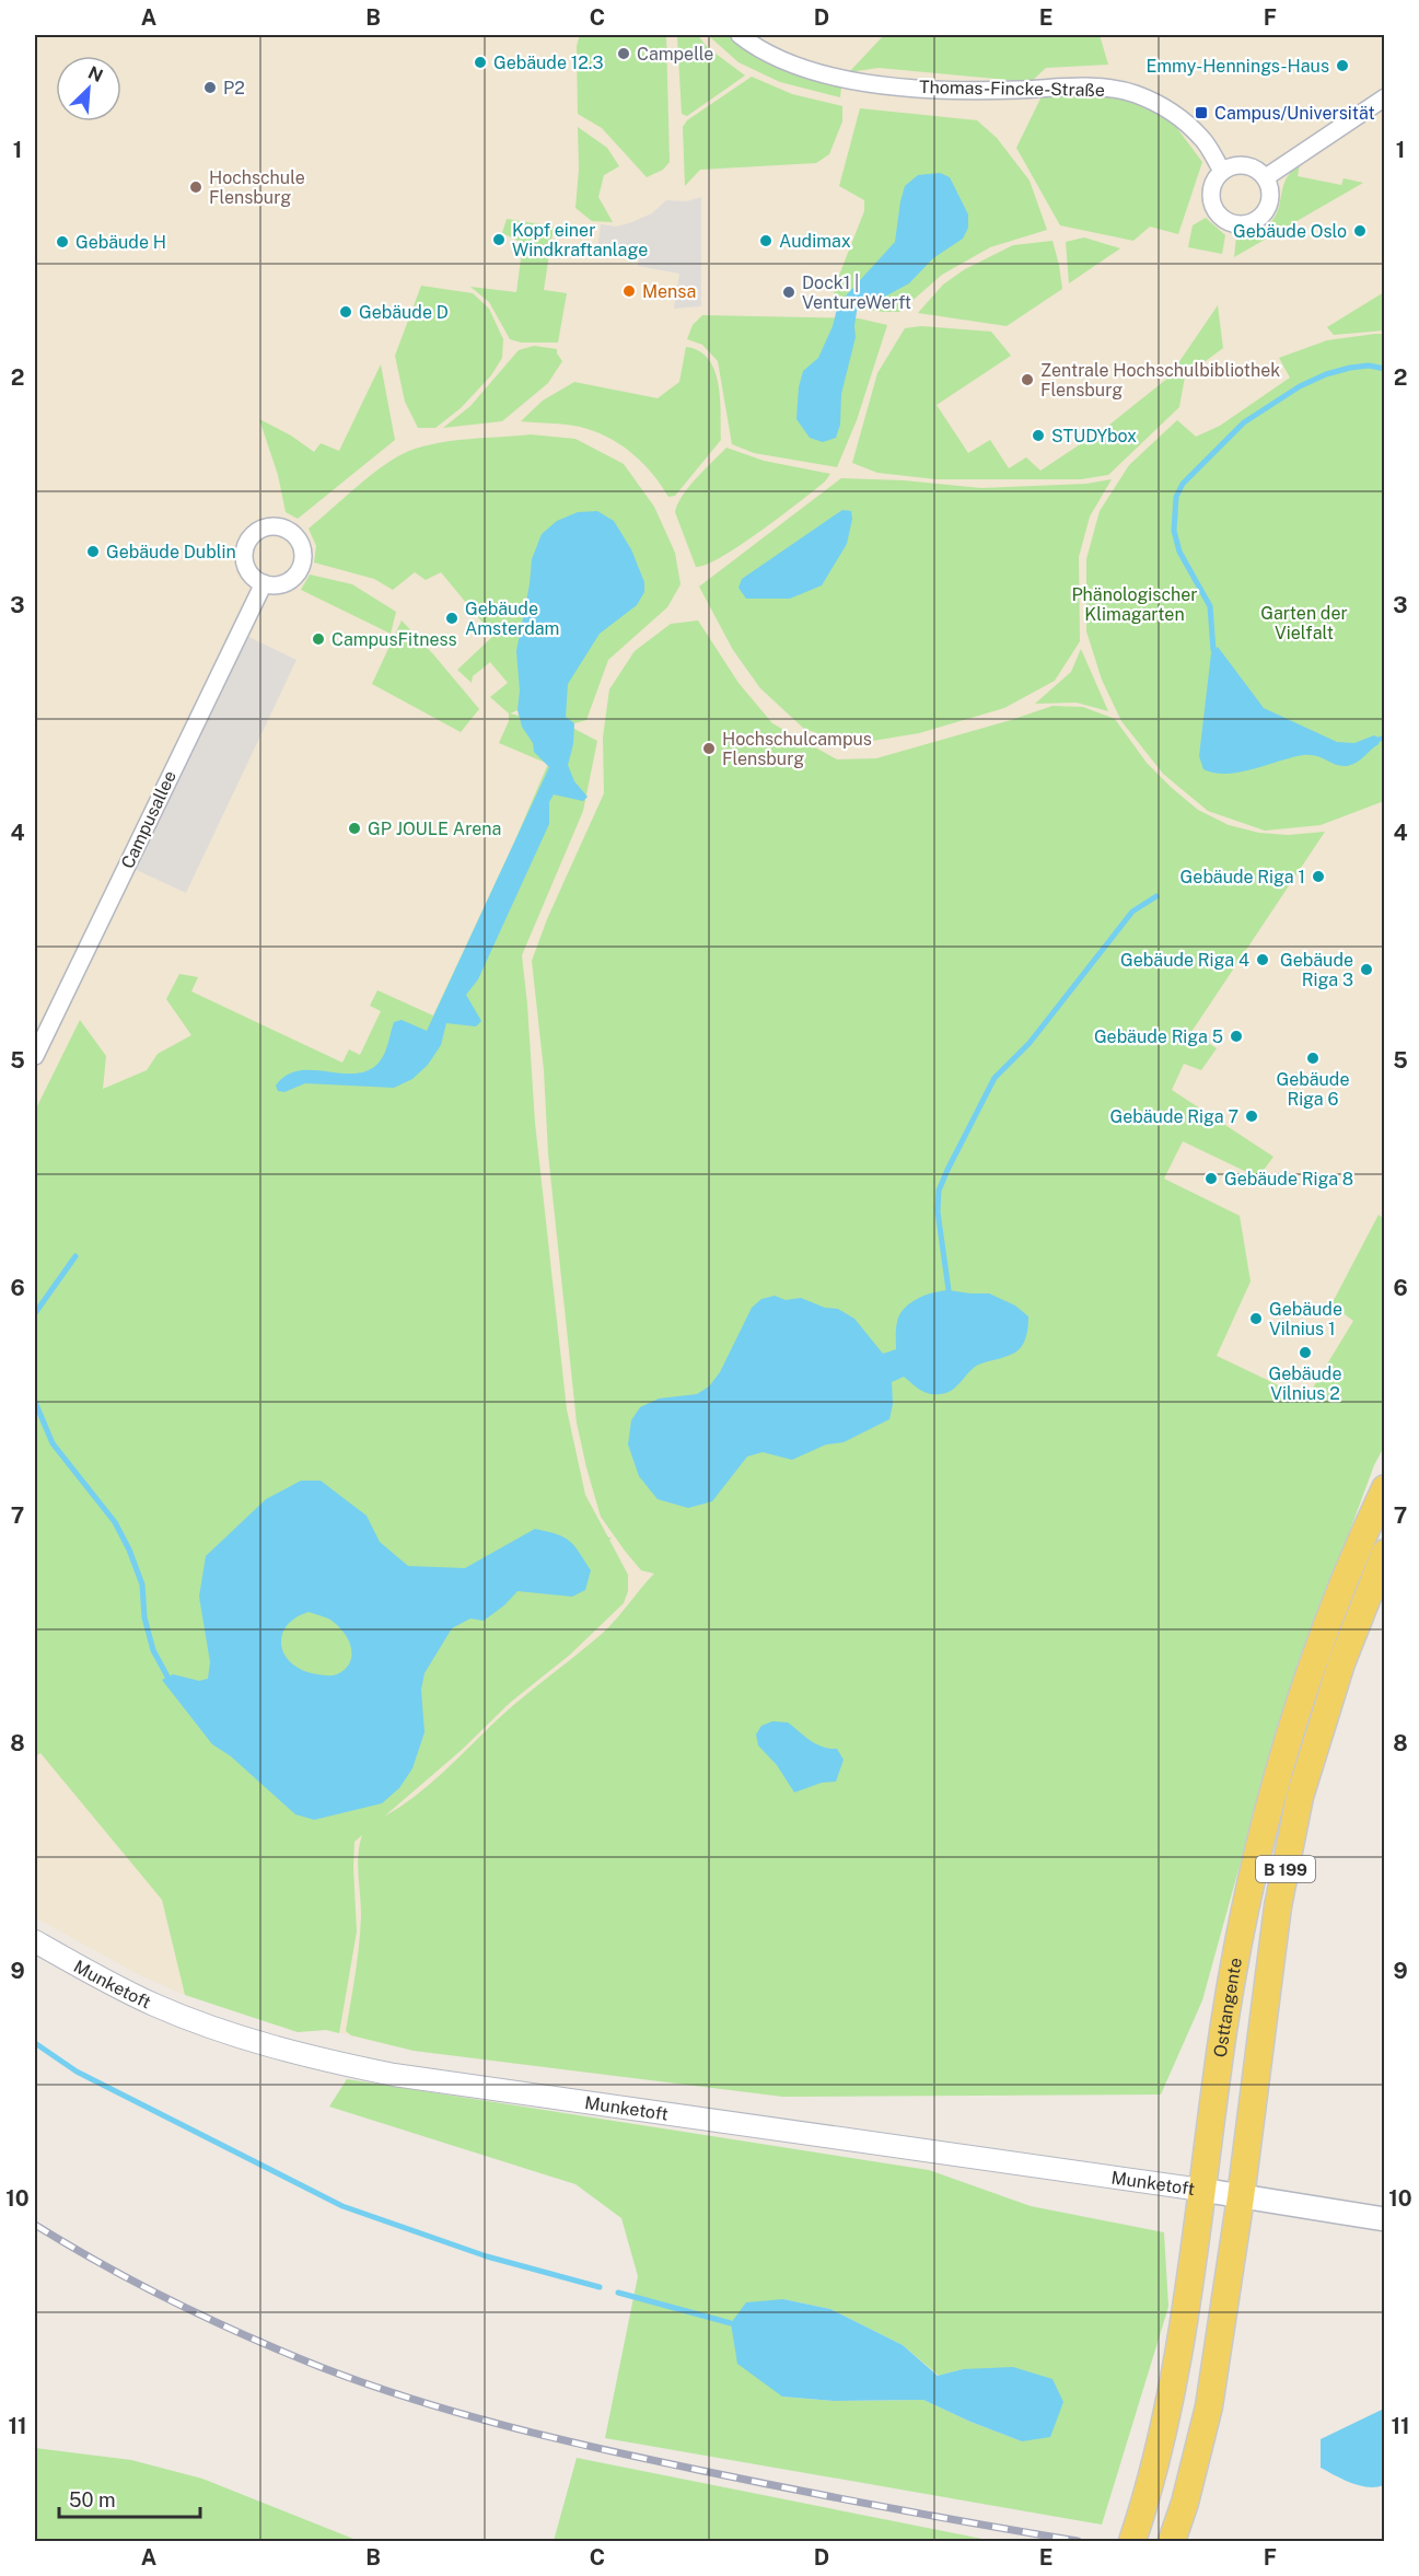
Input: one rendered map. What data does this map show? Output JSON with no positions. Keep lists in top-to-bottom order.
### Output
{
  "streets": {
    "main road": ["B 199", "Munketoft", "Osttangente"],
    "street": ["Thomas-Fincke-Straße", "Campusallee"]
  },
  "crossings": [
    ["Munketoft", "Osttangente"]
  ],
  "parks": ["Phänologischer Klimagarten", "Garten der Vielfalt"],
  "places": {
    "other": [
      "Campelle",
      "Gebäude 12.3",
      "Emmy-Hennings-Haus",
      "P2",
      "Hochschule Flensburg",
      "Gebäude Oslo",
      "Kopf einer Windkraftanlage",
      "Audimax",
      "Gebäude H",
      "Mensa",
      "Dock1 | VentureWerft",
      "Gebäude D",
      "Zentrale Hochschulbibliothek Flensburg",
      "STUDYbox",
      "Gebäude Dublin",
      "Gebäude Amsterdam",
      "CampusFitness",
      "Hochschulcampus Flensburg",
      "GP JOULE Arena",
      "Gebäude Riga 1",
      "Gebäude Riga 4",
      "Gebäude Riga 3",
      "Gebäude Riga 5",
      "Gebäude Riga 6",
      "Gebäude Riga 7",
      "Gebäude Riga 8",
      "Gebäude Vilnius 1",
      "Gebäude Vilnius 2"
    ],
    "transit": ["Campus/Universität"]
  },
  "scale_bar": "50 m",
  "north": "top right",
  "grid": {
    "columns": [
      "A",
      "B",
      "C",
      "D",
      "E",
      "F"
    ],
    "rows": [
      "1",
      "2",
      "3",
      "4",
      "5",
      "6",
      "7",
      "8",
      "9",
      "10",
      "11"
    ]
  }
}
